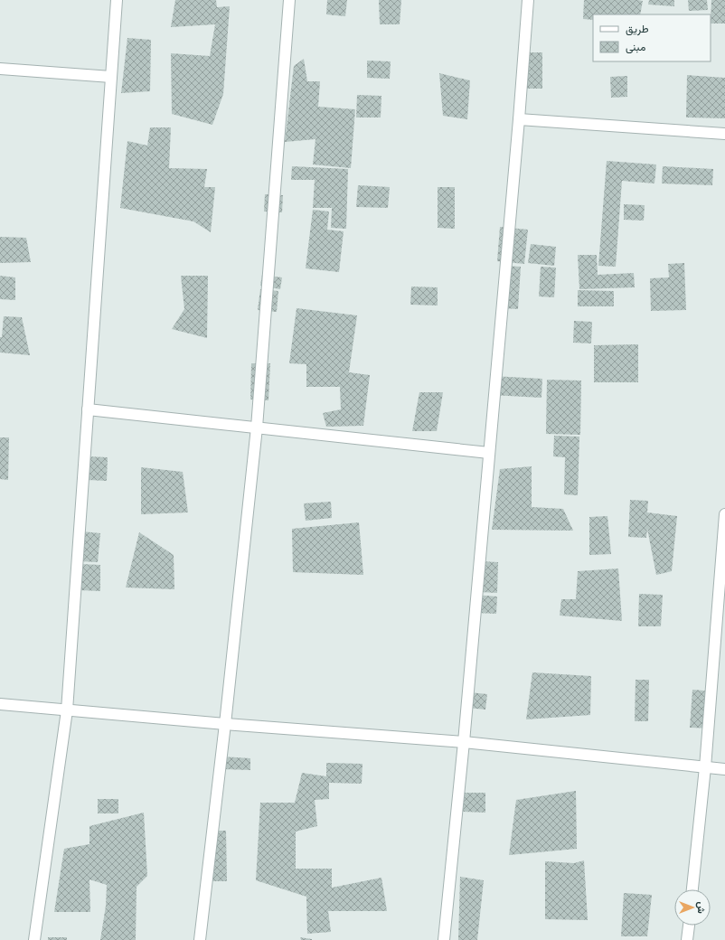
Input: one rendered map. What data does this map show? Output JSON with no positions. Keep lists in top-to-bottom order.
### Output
{
  "legend": ["طريق", "مبنى"],
  "north": "right"
}
